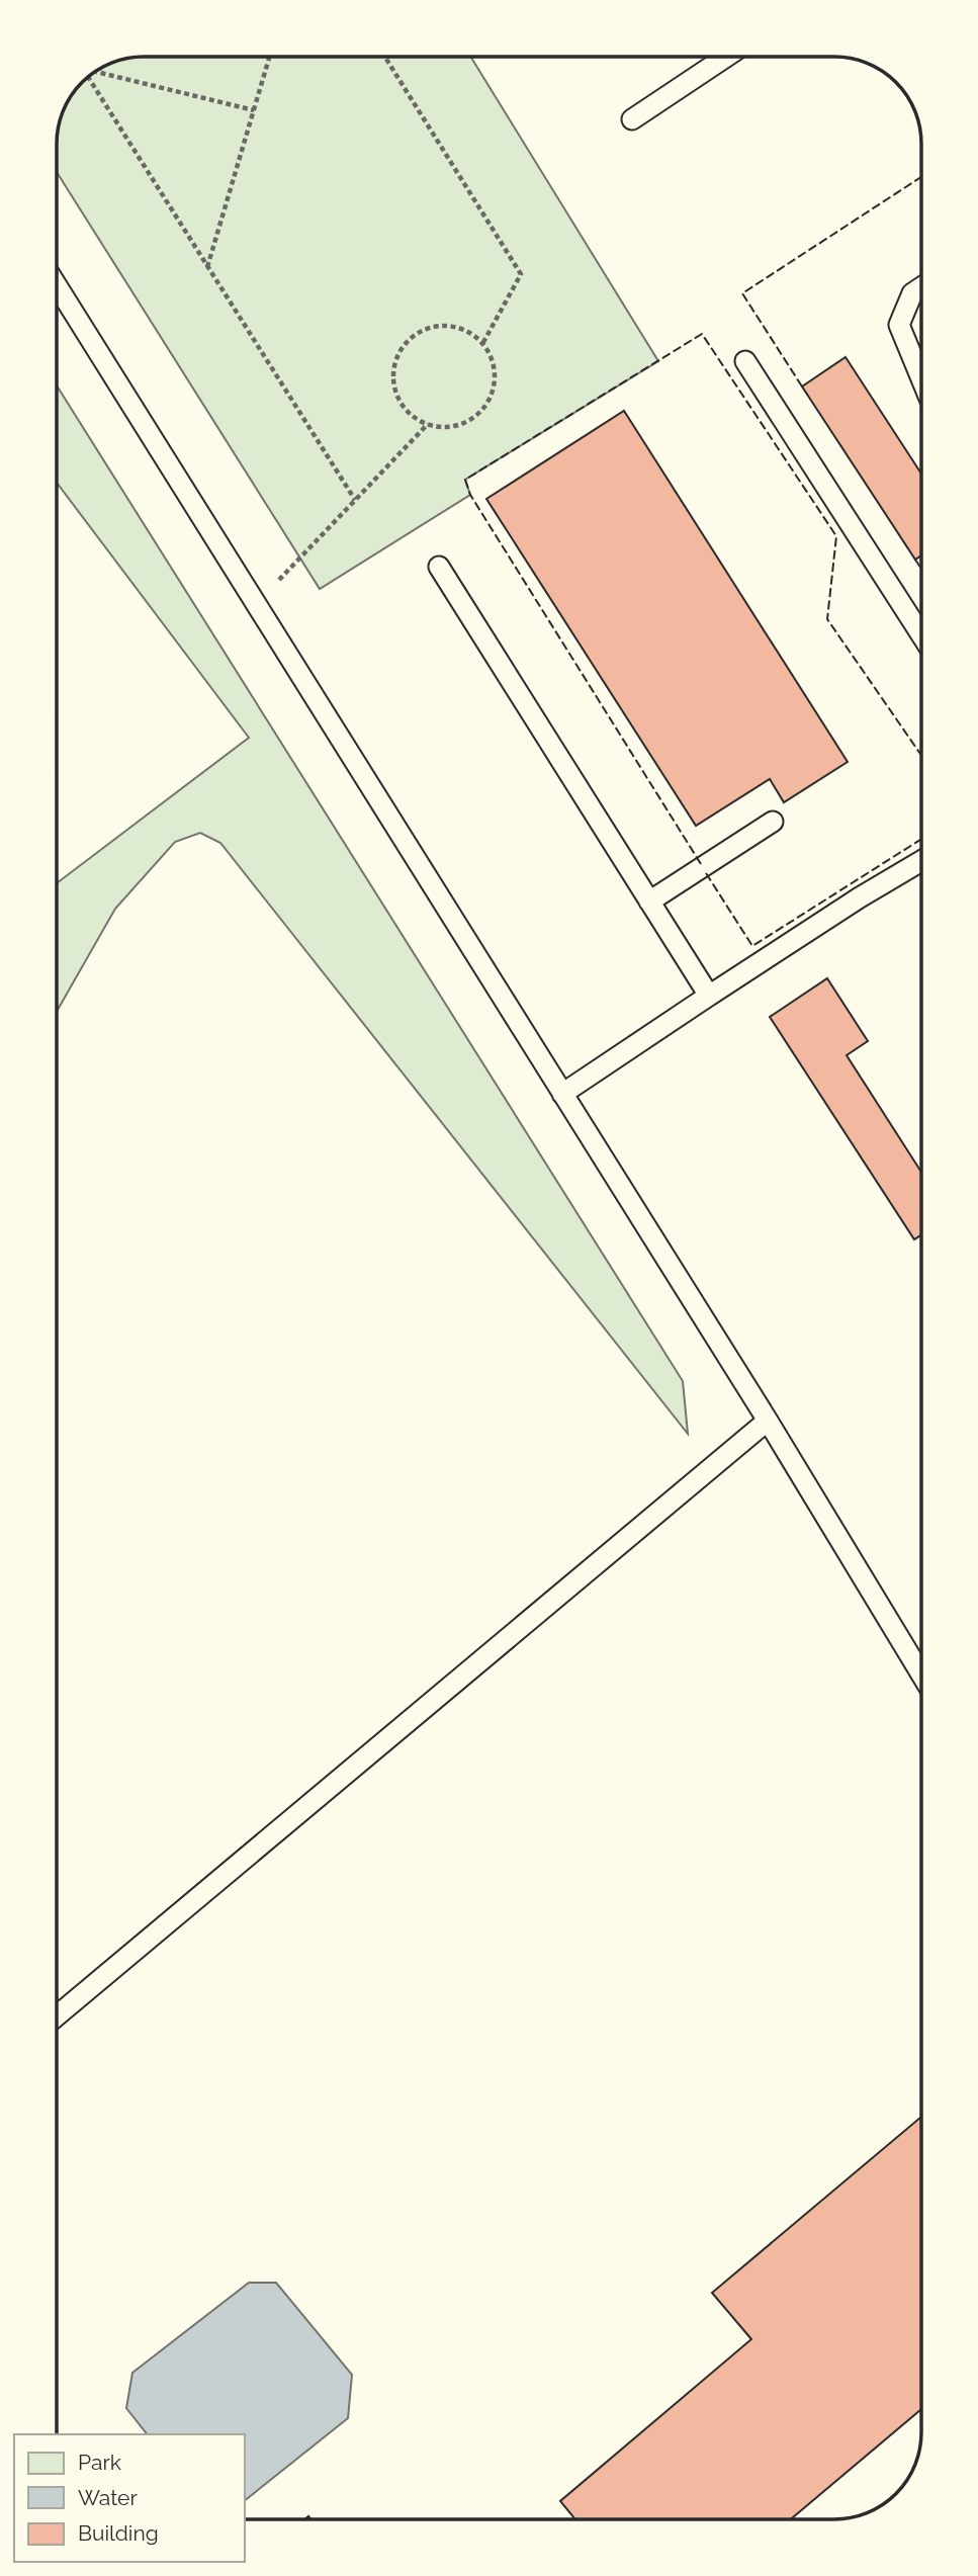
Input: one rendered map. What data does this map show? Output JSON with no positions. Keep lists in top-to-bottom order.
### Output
{
  "legend": ["Park", "Water", "Building"]
}
